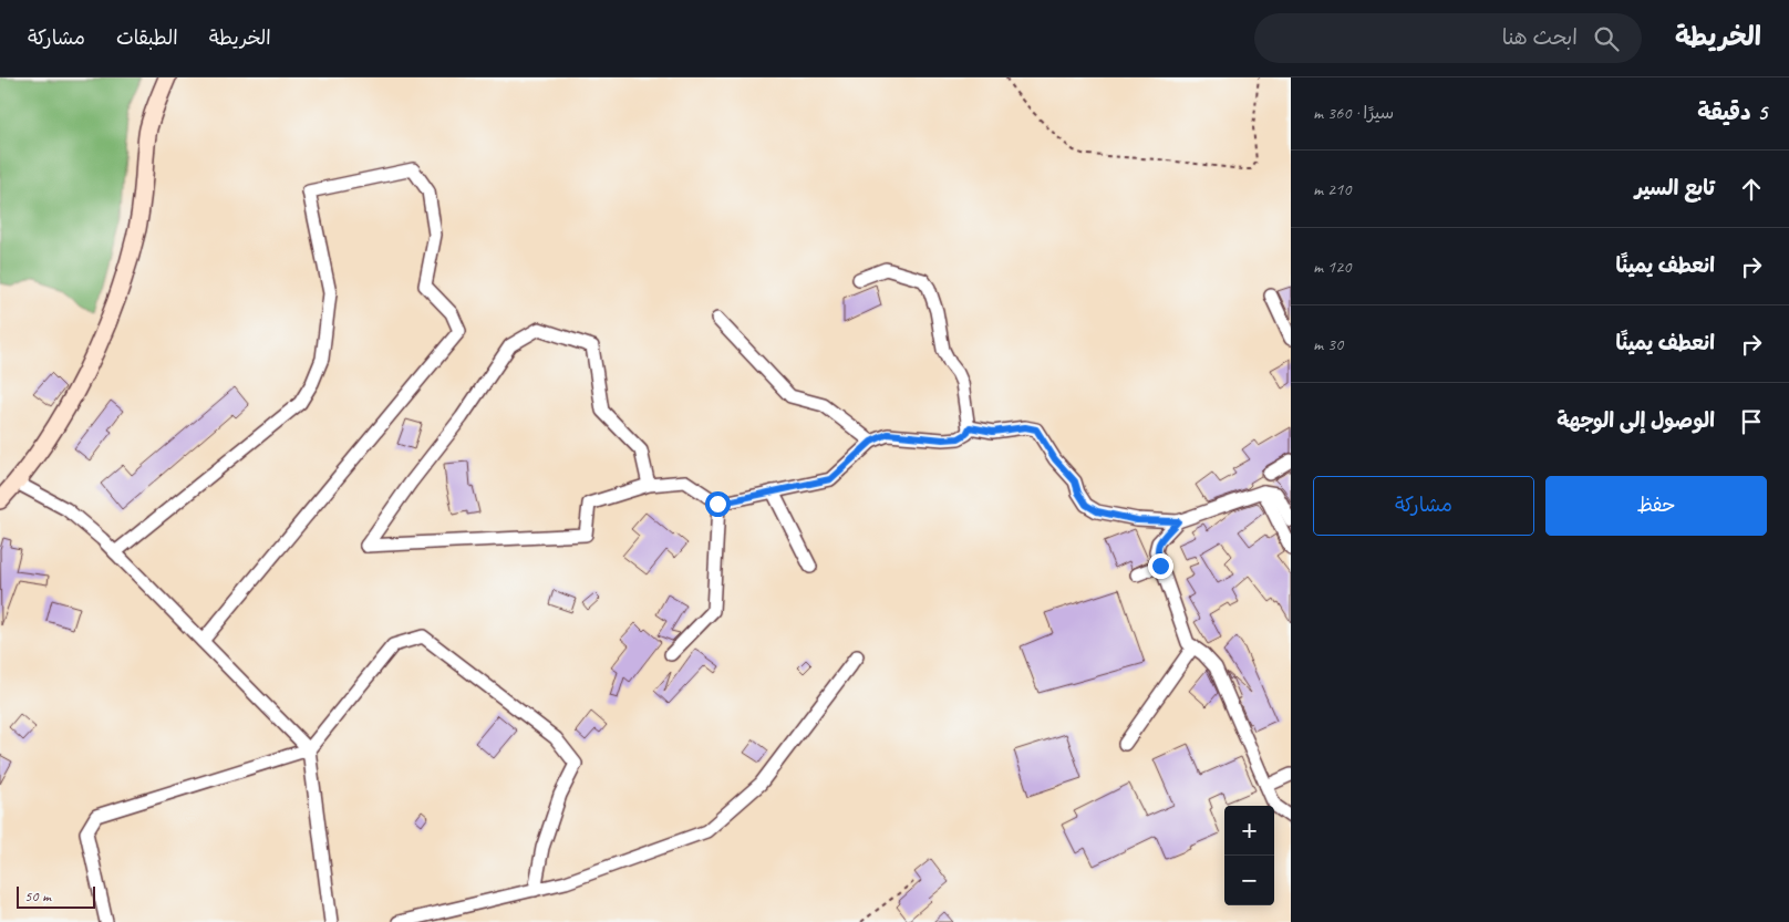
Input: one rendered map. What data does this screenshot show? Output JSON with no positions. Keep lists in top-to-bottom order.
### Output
{
  "scale_bar": "50 m",
  "page": {
    "header": "الخريطة",
    "search": "ابحث هنا",
    "nav": ["الخريطة", "الطبقات", "مشاركة"],
    "heading": ["5 دقيقة", "سيرًا · 360 m"],
    "list": [
      ["تابع السير", "210 m"],
      ["انعطف يمينًا", "120 m"],
      ["انعطف يمينًا", "30 m"],
      "الوصول إلى الوجهة"
    ],
    "buttons": ["حفظ", "مشاركة"],
    "map_buttons": ["+", "−"],
    "scale": "50 m"
  }
}
